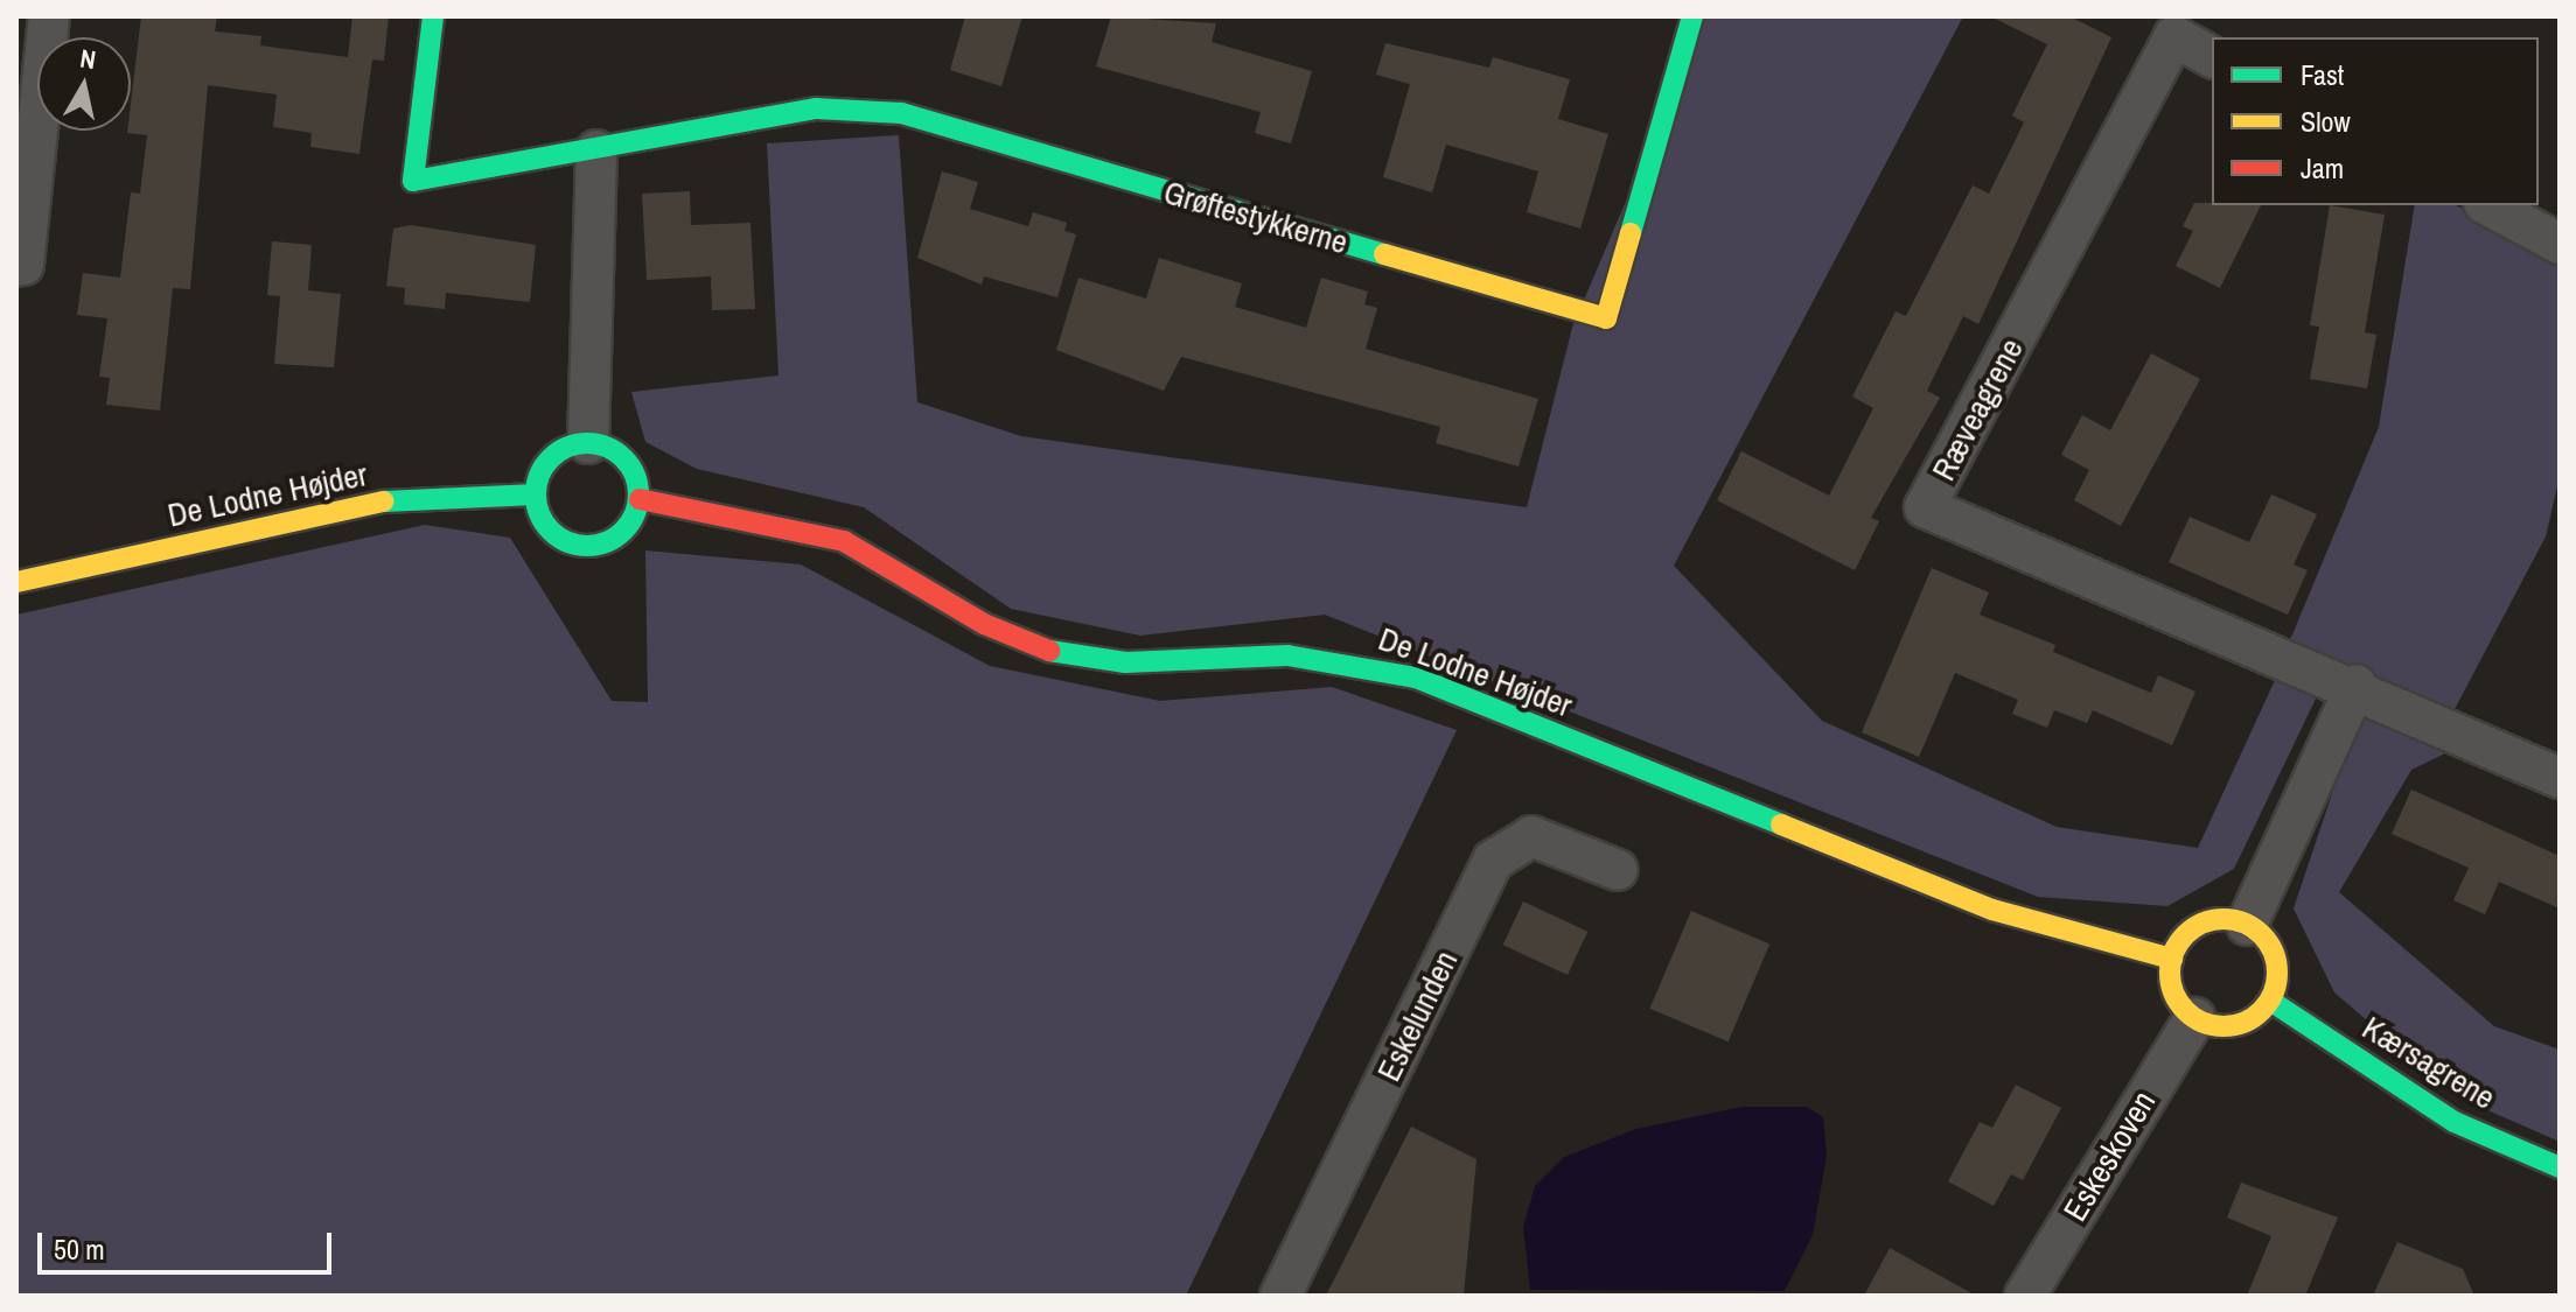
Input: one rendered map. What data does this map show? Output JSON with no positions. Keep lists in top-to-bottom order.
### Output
{
  "streets": {
    "street": [
      "Grøftestykkerne",
      "Ræveagrene",
      "De Lodne Højder",
      "Eskelunden",
      "Kærsagrene",
      "Eskeskoven"
    ]
  },
  "crossings": [
    ["De Lodne Højder", "Kærsagrene"],
    ["De Lodne Højder", "Eskeskoven"],
    ["Kærsagrene", "Eskeskoven"]
  ],
  "legend": ["Fast", "Slow", "Jam"],
  "scale_bar": "50 m",
  "north": "top"
}
